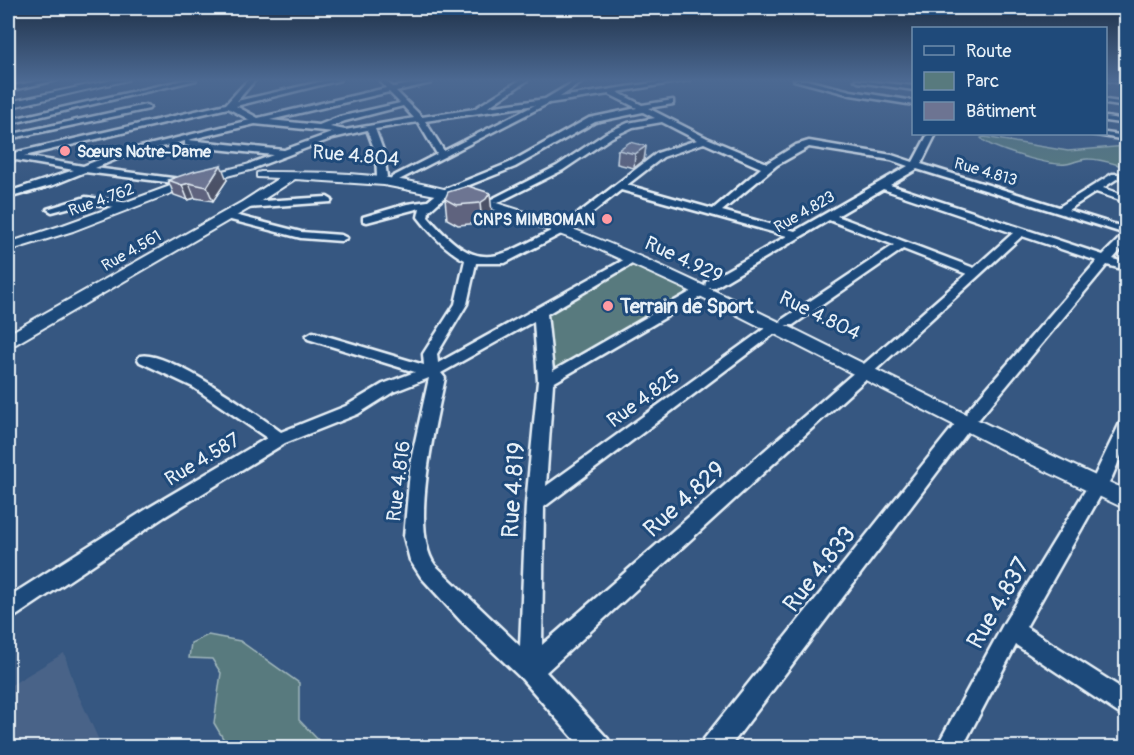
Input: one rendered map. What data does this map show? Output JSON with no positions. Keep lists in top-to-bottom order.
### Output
{
  "streets": {
    "main road": [
      "Rue 4.804",
      "Rue 4.762",
      "Rue 4.561",
      "Rue 4.929"
    ],
    "street": [
      "Rue 4.813",
      "Rue 4.823",
      "Rue 4.825",
      "Rue 4.587",
      "Rue 4.816",
      "Rue 4.819",
      "Rue 4.829",
      "Rue 4.833",
      "Rue 4.837"
    ]
  },
  "crossings": [
    ["Rue 4.804", "Rue 4.762"],
    ["Rue 4.804", "Rue 4.823"],
    ["Rue 4.804", "Rue 4.929"],
    ["Rue 4.813", "Rue 4.823"],
    ["Rue 4.762", "Rue 4.929"],
    ["Rue 4.823", "Rue 4.929"],
    ["Rue 4.823", "Rue 4.819"],
    ["Rue 4.561", "Rue 4.929"],
    ["Rue 4.929", "Rue 4.825"],
    ["Rue 4.929", "Rue 4.587"],
    ["Rue 4.929", "Rue 4.829"],
    ["Rue 4.929", "Rue 4.833"],
    ["Rue 4.929", "Rue 4.837"],
    ["Rue 4.825", "Rue 4.819"],
    ["Rue 4.587", "Rue 4.816"],
    ["Rue 4.587", "Rue 4.819"],
    ["Rue 4.816", "Rue 4.819"],
    ["Rue 4.816", "Rue 4.829"],
    ["Rue 4.819", "Rue 4.829"]
  ],
  "places": ["Sœurs Notre-Dame", "CNPS MIMBOMAN", "Terrain de Sport"],
  "legend": ["Route", "Parc", "Bâtiment"]
}
